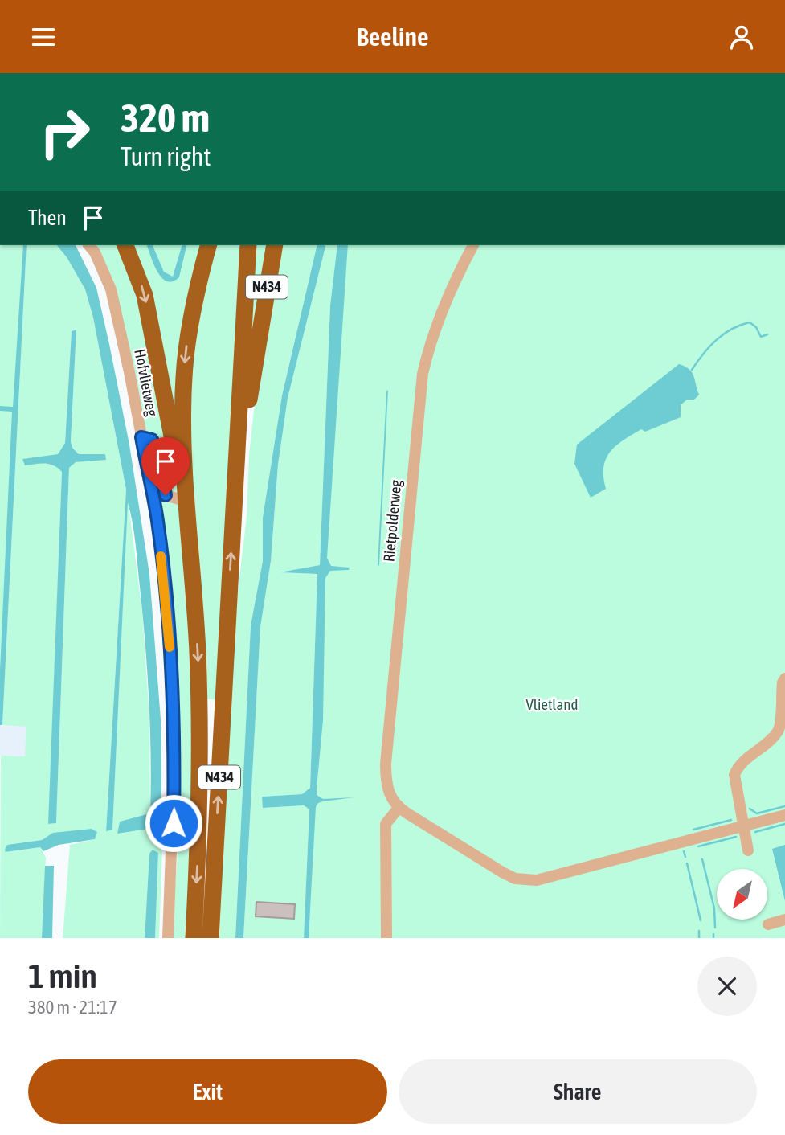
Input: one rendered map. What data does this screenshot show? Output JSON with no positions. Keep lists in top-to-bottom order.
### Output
{
  "streets": {
    "highway": ["N434"],
    "street": ["Hofvlietweg", "Rietpolderweg"]
  },
  "parks": ["Vlietland"],
  "north": "bottom left",
  "page": {
    "header": "Beeline",
    "turn": ["320 m", "Turn right"],
    "then": "Then",
    "heading": ["1 min", "380 m · 21:17"],
    "buttons": ["Exit", "Share"]
  }
}
